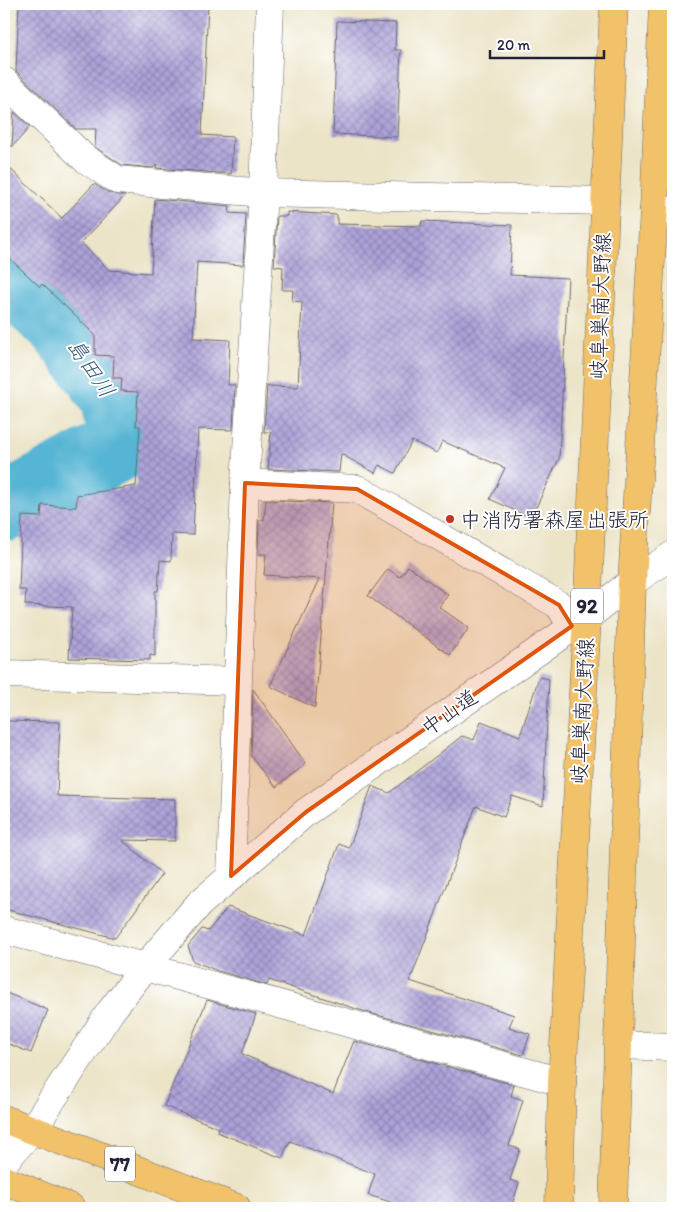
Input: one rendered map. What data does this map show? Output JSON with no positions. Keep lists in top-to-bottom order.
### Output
{
  "streets": {
    "main road": ["岐阜巣南大野線", "92", "77"],
    "street": ["中山道"]
  },
  "crossings": [
    ["岐阜巣南大野線", "中山道"],
    ["92", "中山道"],
    ["中山道", "77"]
  ],
  "water": ["島田川"],
  "places": ["中消防署森屋出張所"],
  "scale_bar": "20 m"
}
